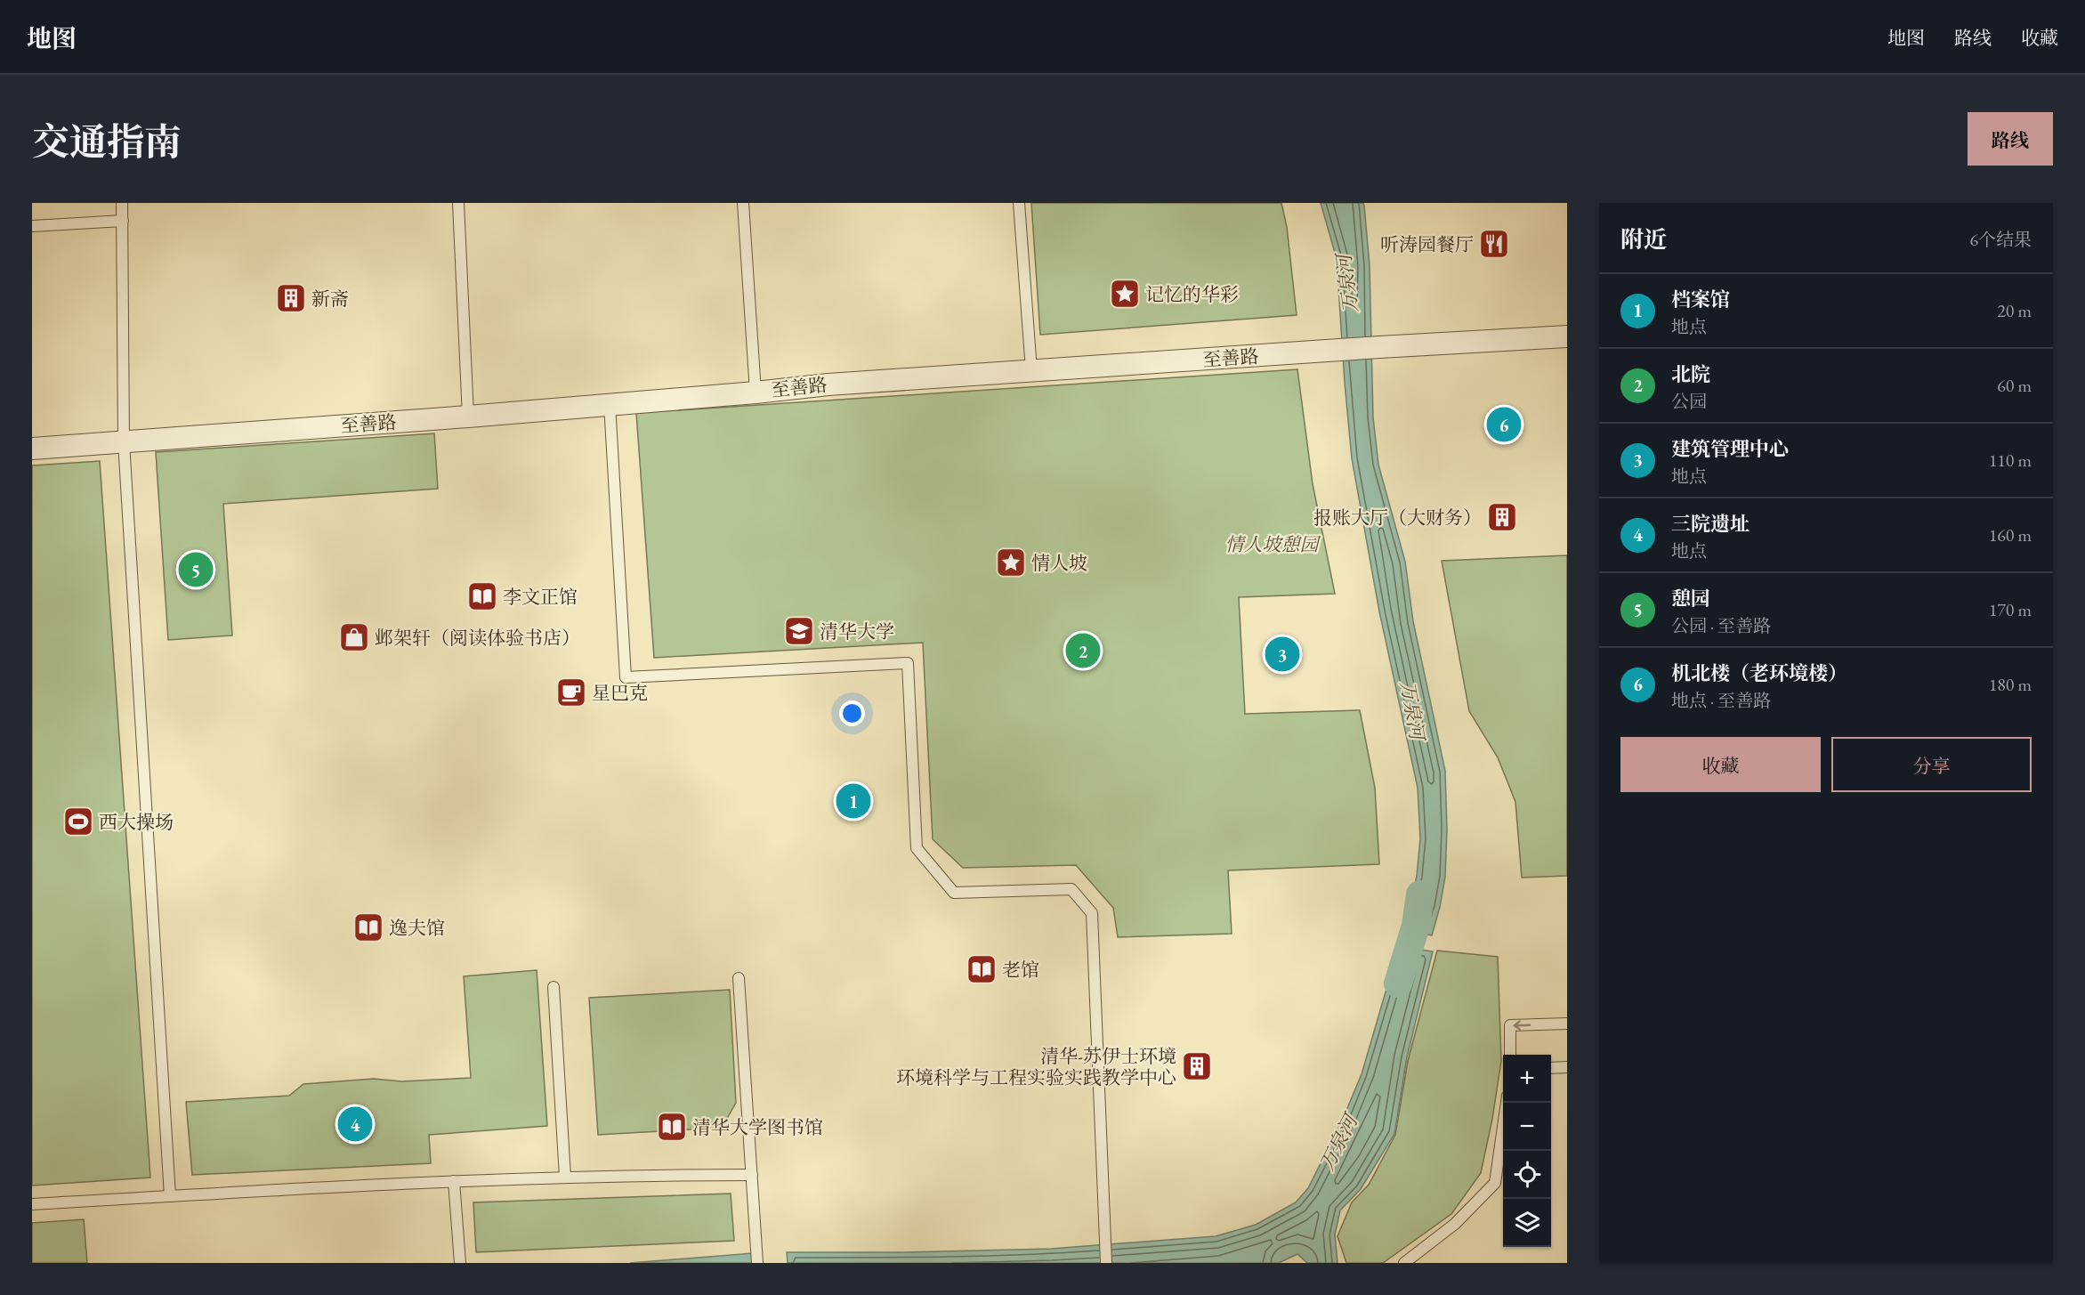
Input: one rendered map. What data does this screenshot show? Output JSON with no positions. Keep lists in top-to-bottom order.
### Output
{
  "streets": {
    "street": ["至善路"]
  },
  "water": ["万泉河"],
  "parks": ["情人坡憩园"],
  "places": {
    "restaurant": ["听涛园餐厅"],
    "place": ["记忆的华彩", "情人坡"],
    "building": ["新斋", "报账大厅（大财务）", "清华-苏伊士环境 环境科学与工程实验实践教学中心"],
    "library": [
      "李文正馆",
      "逸夫馆",
      "老馆",
      "清华大学图书馆"
    ],
    "school or university": ["清华大学"],
    "shop": ["邺架轩（阅读体验书店）"],
    "cafe": ["星巴克"],
    "sports": ["西大操场"]
  },
  "page": {
    "header": "地图",
    "nav": ["地图", "路线", "收藏"],
    "title": "交通指南",
    "buttons": [
      "路线",
      ["收藏", "分享"]
    ],
    "heading": ["附近", "6个结果"],
    "list": [
      {
        "mark": "1",
        "name": "档案馆",
        "note": "地点",
        "value": "20 m"
      },
      {
        "mark": "2",
        "name": "北院",
        "note": "公园",
        "value": "60 m"
      },
      {
        "mark": "3",
        "name": "建筑管理中心",
        "note": "地点",
        "value": "110 m"
      },
      {
        "mark": "4",
        "name": "三院遗址",
        "note": "地点",
        "value": "160 m"
      },
      {
        "mark": "5",
        "name": "憩园",
        "note": "公园 · 至善路",
        "value": "170 m"
      },
      {
        "mark": "6",
        "name": "机北楼（老环境楼）",
        "note": "地点 · 至善路",
        "value": "180 m"
      }
    ],
    "pins": [
      "6",
      "5",
      "2",
      "3",
      "1",
      "4"
    ],
    "map_buttons": ["+", "−"]
  }
}
